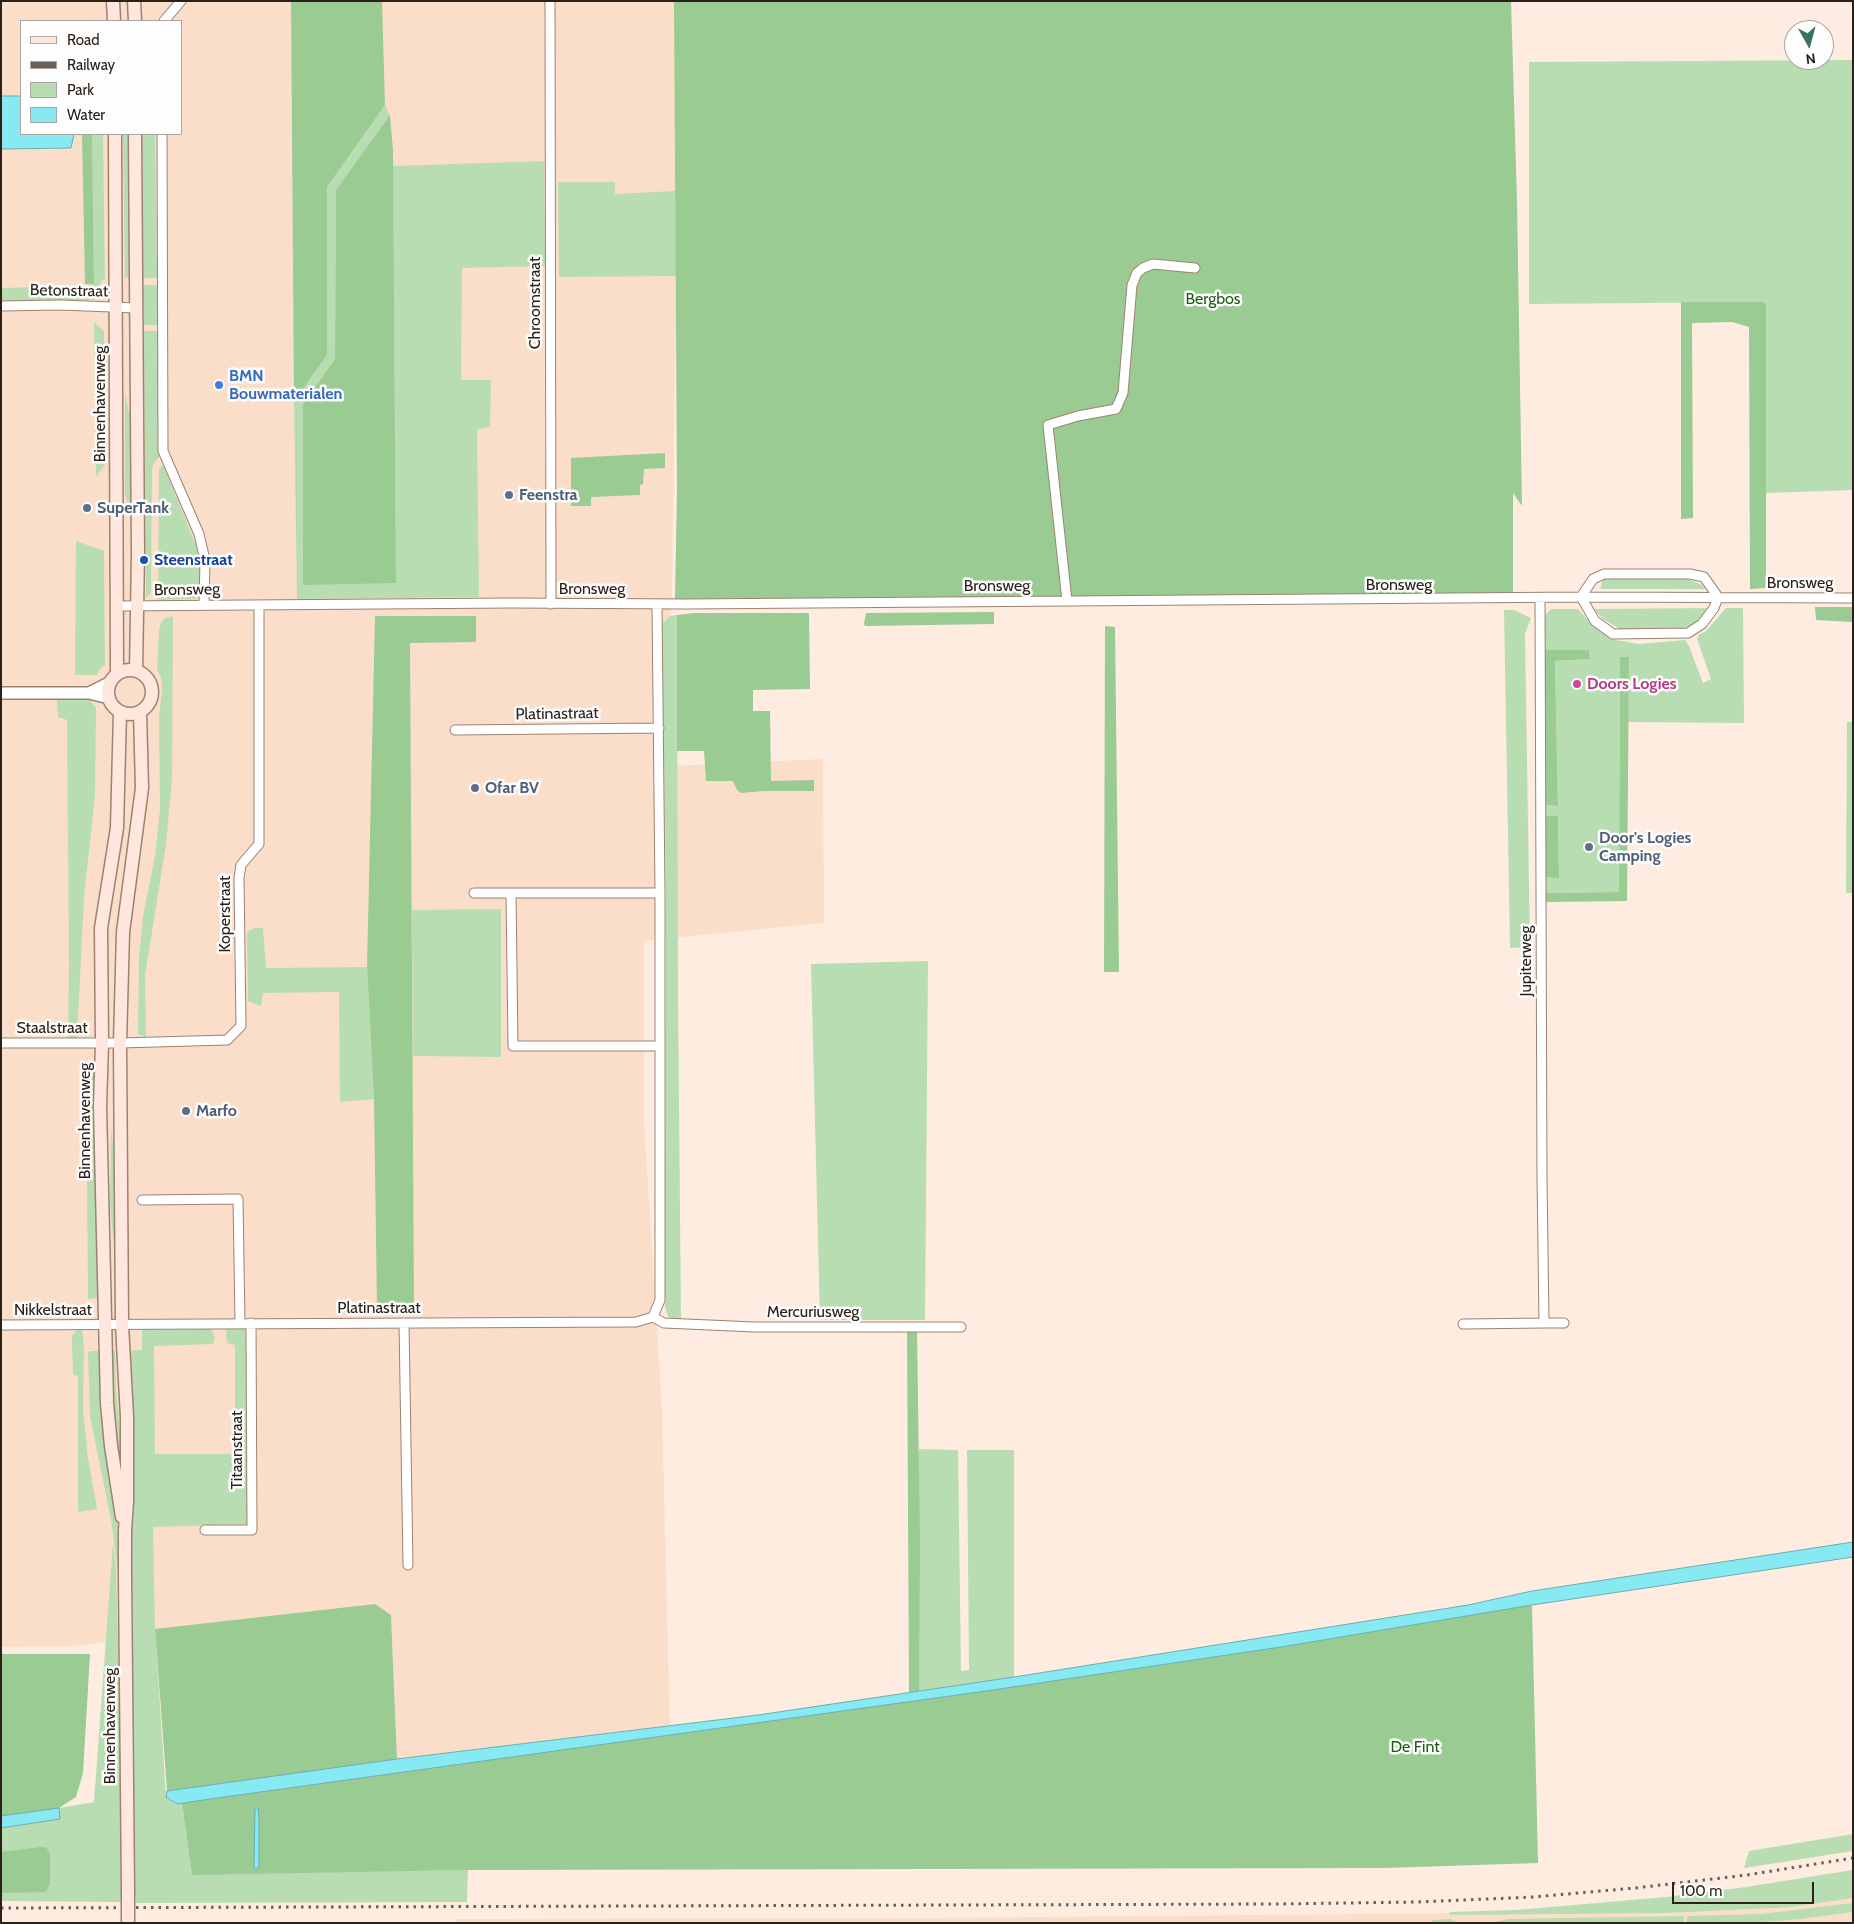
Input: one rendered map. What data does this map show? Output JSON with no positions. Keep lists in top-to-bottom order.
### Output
{
  "streets": {
    "main road": ["Binnenhavenweg"],
    "street": [
      "Betonstraat",
      "Chroomstraat",
      "Bronsweg",
      "Platinastraat",
      "Koperstraat",
      "Jupiterweg",
      "Staalstraat",
      "Nikkelstraat",
      "Mercuriusweg",
      "Titaanstraat"
    ]
  },
  "crossings": [
    ["Betonstraat", "Binnenhavenweg"],
    ["Chroomstraat", "Bronsweg"],
    ["Binnenhavenweg", "Bronsweg"],
    ["Binnenhavenweg", "Platinastraat"],
    ["Binnenhavenweg", "Koperstraat"],
    ["Binnenhavenweg", "Staalstraat"],
    ["Binnenhavenweg", "Nikkelstraat"],
    ["Bronsweg", "Koperstraat"],
    ["Bronsweg", "Jupiterweg"],
    ["Platinastraat", "Nikkelstraat"],
    ["Platinastraat", "Mercuriusweg"],
    ["Platinastraat", "Titaanstraat"],
    ["Koperstraat", "Staalstraat"]
  ],
  "parks": ["Bergbos", "De Fint"],
  "places": [
    "BMN Bouwmaterialen",
    "Feenstra",
    "SuperTank",
    "Steenstraat",
    "Doors Logies",
    "Ofar BV",
    "Door's Logies Camping",
    "Marfo"
  ],
  "legend": [
    "Road",
    "Railway",
    "Park",
    "Water"
  ],
  "scale_bar": "100 m",
  "north": "bottom"
}
